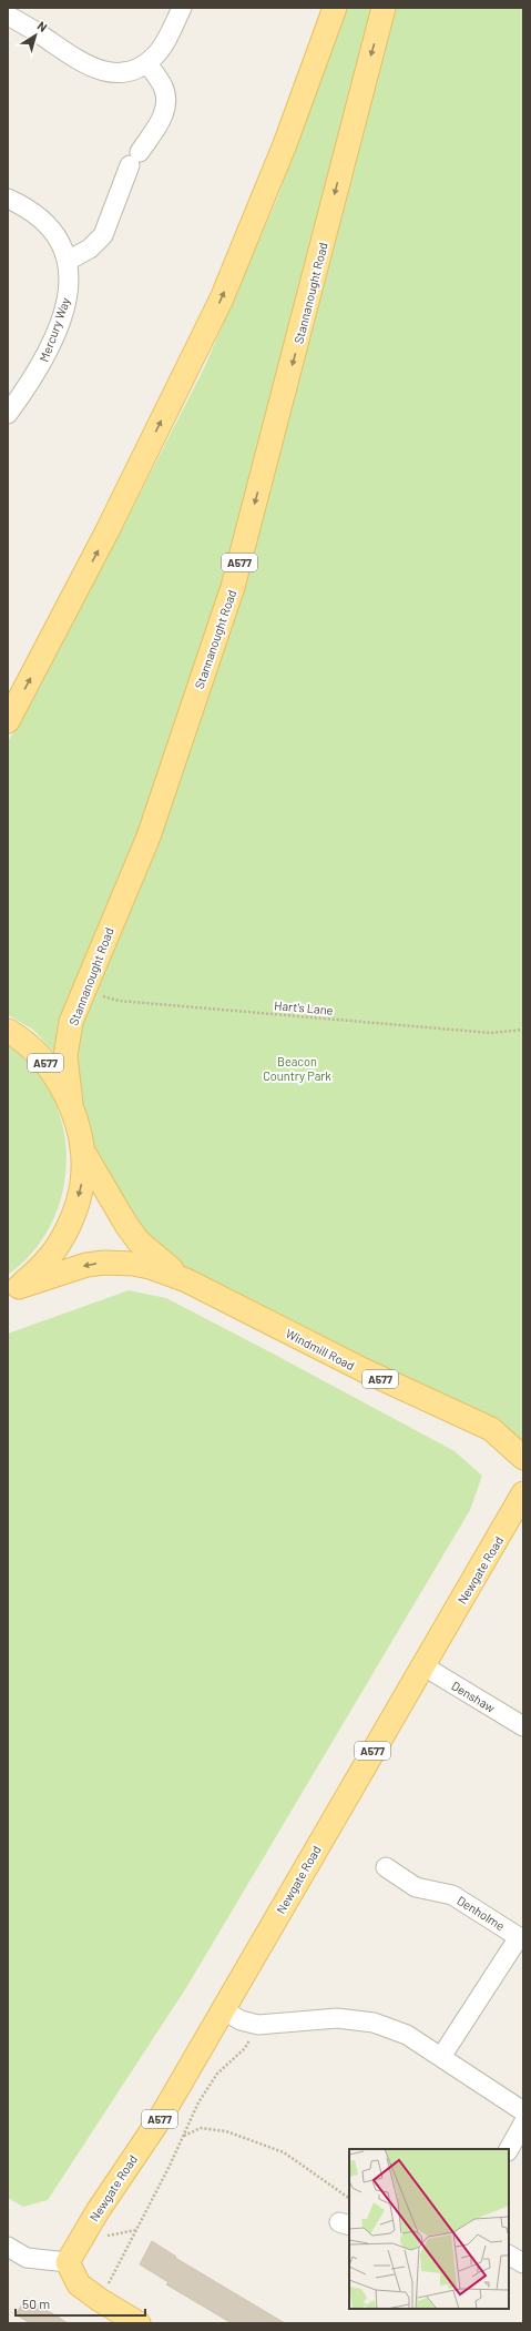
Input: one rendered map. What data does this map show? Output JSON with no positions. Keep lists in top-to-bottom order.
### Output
{
  "streets": {
    "main road": [
      "Stannanought Road",
      "A577",
      "Windmill Road",
      "Newgate Road"
    ],
    "street": ["Mercury Way", "Denshaw", "Denholme"],
    "path": ["Hart's Lane"]
  },
  "crossings": [
    ["Stannanought Road", "A577"],
    ["Stannanought Road", "Hart's Lane"],
    ["A577", "Windmill Road"],
    ["Newgate Road", "Denshaw"]
  ],
  "parks": ["Beacon Country Park"],
  "scale_bar": "50 m",
  "north": "top right"
}
